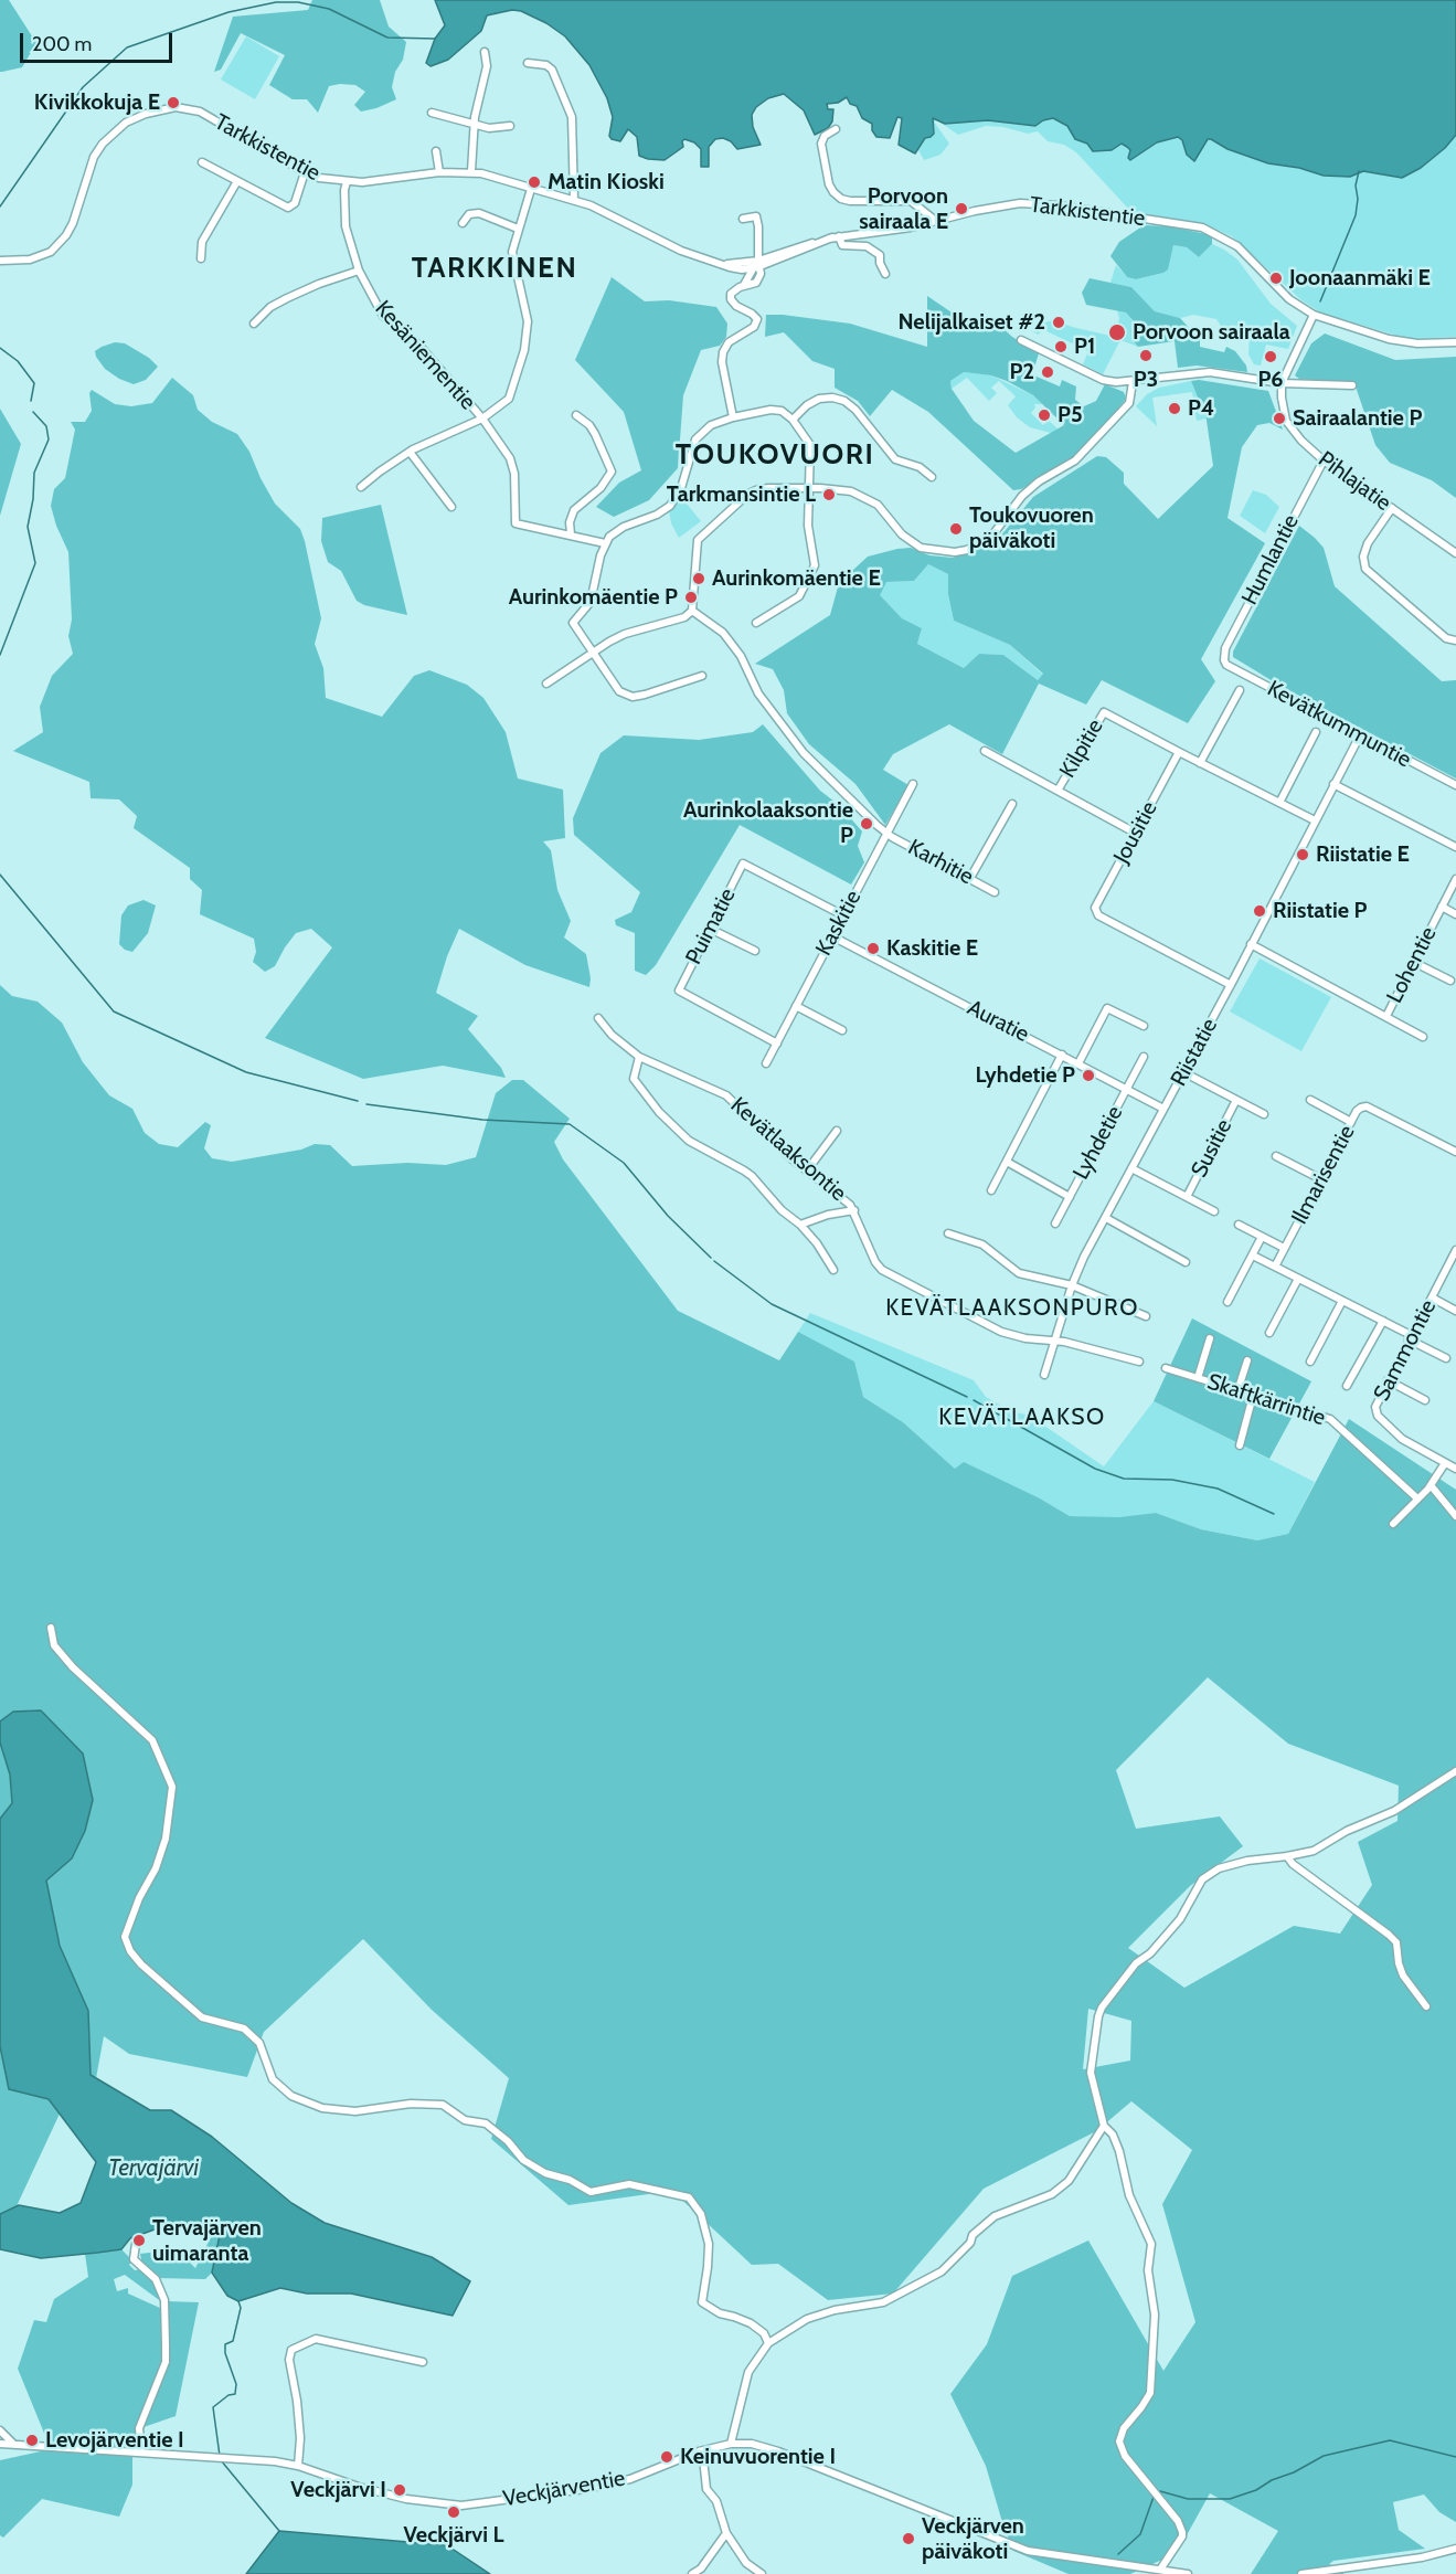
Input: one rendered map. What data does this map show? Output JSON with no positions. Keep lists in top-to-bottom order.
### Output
{
  "streets": {
    "street": [
      "Tarkkistentie",
      "Kesäniementie",
      "Pihlajatie",
      "Humlantie",
      "Kevätkummuntie",
      "Kilpitie",
      "Jousitie",
      "Karhitie",
      "Kaskitie",
      "Puimatie",
      "Lohentie",
      "Auratie",
      "Riistatie",
      "Lyhdetie",
      "Susitie",
      "Kevätlaaksontie",
      "Ilmarisentie",
      "Sammontie",
      "Skaftkärrintie",
      "Veckjärventie"
    ]
  },
  "crossings": [
    ["Tarkkistentie", "Kesäniementie"],
    ["Pihlajatie", "Humlantie"],
    ["Humlantie", "Kevätkummuntie"],
    ["Kevätkummuntie", "Riistatie"],
    ["Kilpitie", "Jousitie"],
    ["Jousitie", "Riistatie"],
    ["Karhitie", "Kaskitie"],
    ["Kaskitie", "Puimatie"],
    ["Kaskitie", "Auratie"],
    ["Lohentie", "Riistatie"],
    ["Auratie", "Riistatie"],
    ["Auratie", "Lyhdetie"],
    ["Riistatie", "Susitie"],
    ["Riistatie", "Kevätlaaksontie"]
  ],
  "districts": [
    "TARKKINEN",
    "TOUKOVUORI",
    "KEVÄTLAAKSONPURO",
    "KEVÄTLAAKSO"
  ],
  "water": ["Tervajärvi"],
  "places": [
    "Kivikkokuja E",
    "Matin Kioski",
    "Porvoon sairaala E",
    "Joonaanmäki E",
    "Nelijalkaiset #2",
    "Porvoon sairaala",
    "P1",
    "P3",
    "P6",
    "P2",
    "P4",
    "P5",
    "Sairaalantie P",
    "Tarkmansintie L",
    "Toukovuoren päiväkoti",
    "Aurinkomäentie E",
    "Aurinkomäentie P",
    "Aurinkolaaksontie P",
    "Riistatie E",
    "Riistatie P",
    "Kaskitie E",
    "Lyhdetie P",
    "Tervajärven uimaranta",
    "Levojärventie I",
    "Keinuvuorentie I",
    "Veckjärvi I",
    "Veckjärvi L",
    "Veckjärven päiväkoti"
  ],
  "scale_bar": "200 m"
}
